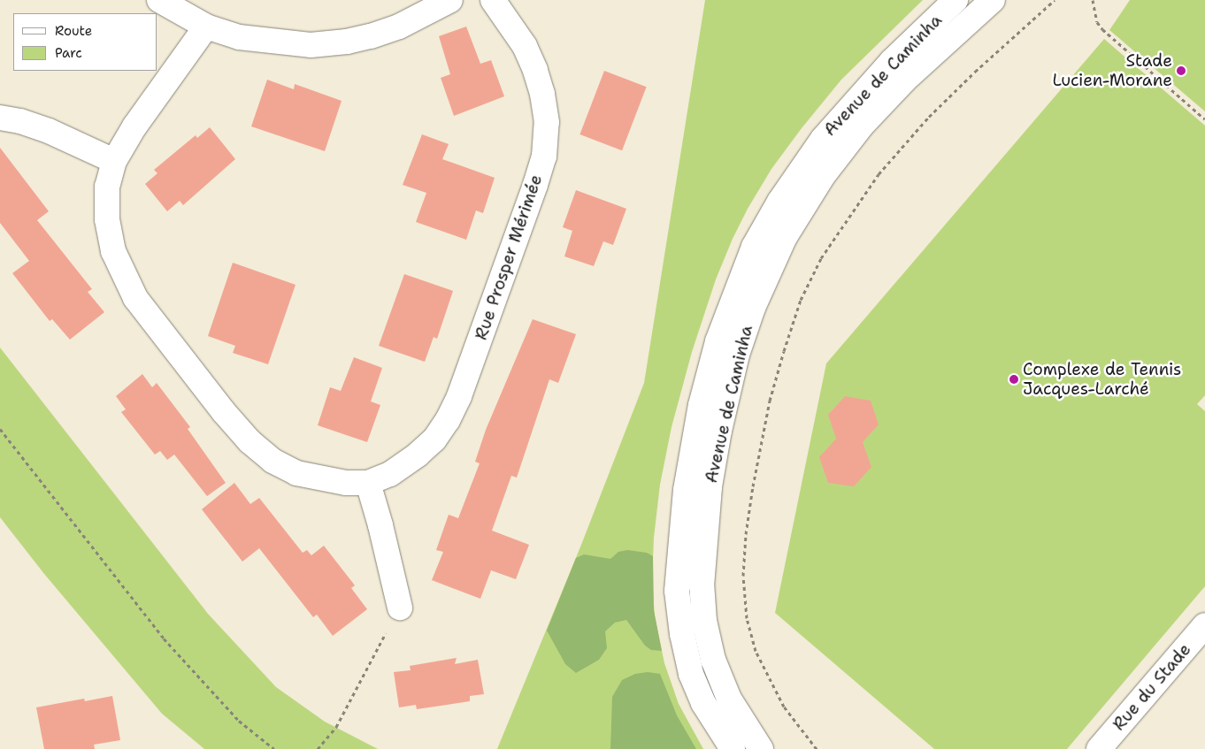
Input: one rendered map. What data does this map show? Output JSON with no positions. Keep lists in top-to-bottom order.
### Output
{
  "streets": {
    "street": ["Avenue de Caminha", "Rue Prosper Mérimée", "Rue du Stade"]
  },
  "places": ["Stade Lucien-Morane", "Complexe de Tennis Jacques-Larché"],
  "legend": ["Route", "Parc"]
}
